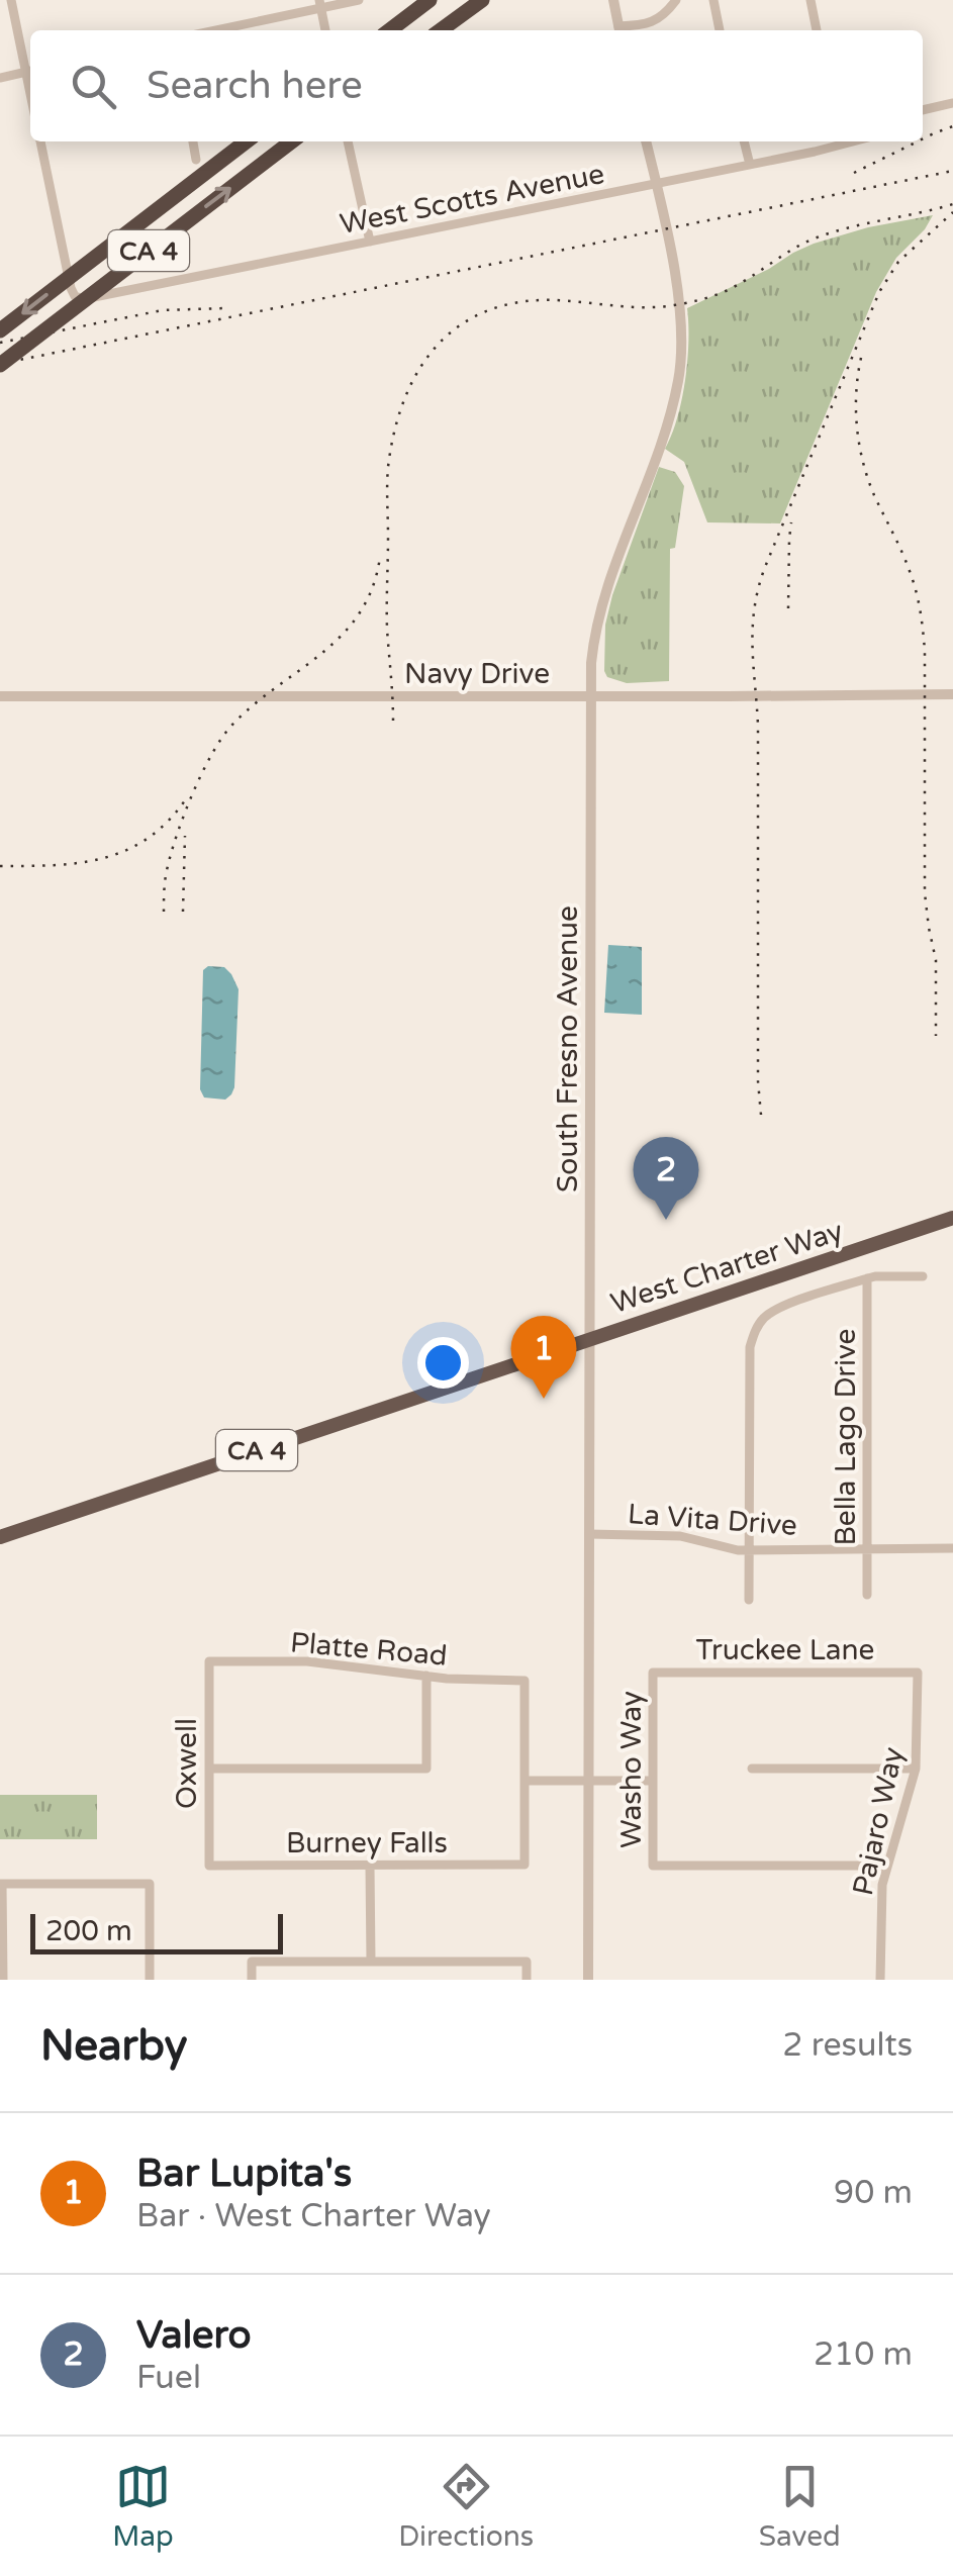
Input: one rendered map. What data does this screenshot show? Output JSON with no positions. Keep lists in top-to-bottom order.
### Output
{
  "streets": {
    "highway": ["CA 4", "West Charter Way"],
    "street": [
      "West Scotts Avenue",
      "Navy Drive",
      "South Fresno Avenue",
      "Bella Lago Drive",
      "La Vita Drive",
      "Platte Road",
      "Truckee Lane",
      "Oxwell",
      "Washo Way",
      "Pajaro Way",
      "Burney Falls"
    ]
  },
  "crossings": [
    ["West Scotts Avenue", "South Fresno Avenue"],
    ["Navy Drive", "South Fresno Avenue"],
    ["South Fresno Avenue", "West Charter Way"],
    ["South Fresno Avenue", "La Vita Drive"],
    ["Bella Lago Drive", "La Vita Drive"],
    ["Platte Road", "Oxwell"],
    ["Platte Road", "Burney Falls"],
    ["Truckee Lane", "Washo Way"],
    ["Truckee Lane", "Pajaro Way"],
    ["Oxwell", "Burney Falls"],
    ["Washo Way", "Pajaro Way"]
  ],
  "scale_bar": "200 m",
  "page": {
    "search": "Search here",
    "pins": ["2", "1"],
    "scale": "200 m",
    "heading": ["Nearby", "2 results"],
    "list": [
      {
        "mark": "1",
        "name": "Bar Lupita's",
        "note": "Bar · West Charter Way",
        "value": "90 m"
      },
      {
        "mark": "2",
        "name": "Valero",
        "note": "Fuel",
        "value": "210 m"
      }
    ],
    "nav": ["Map", "Directions", "Saved"]
  }
}
